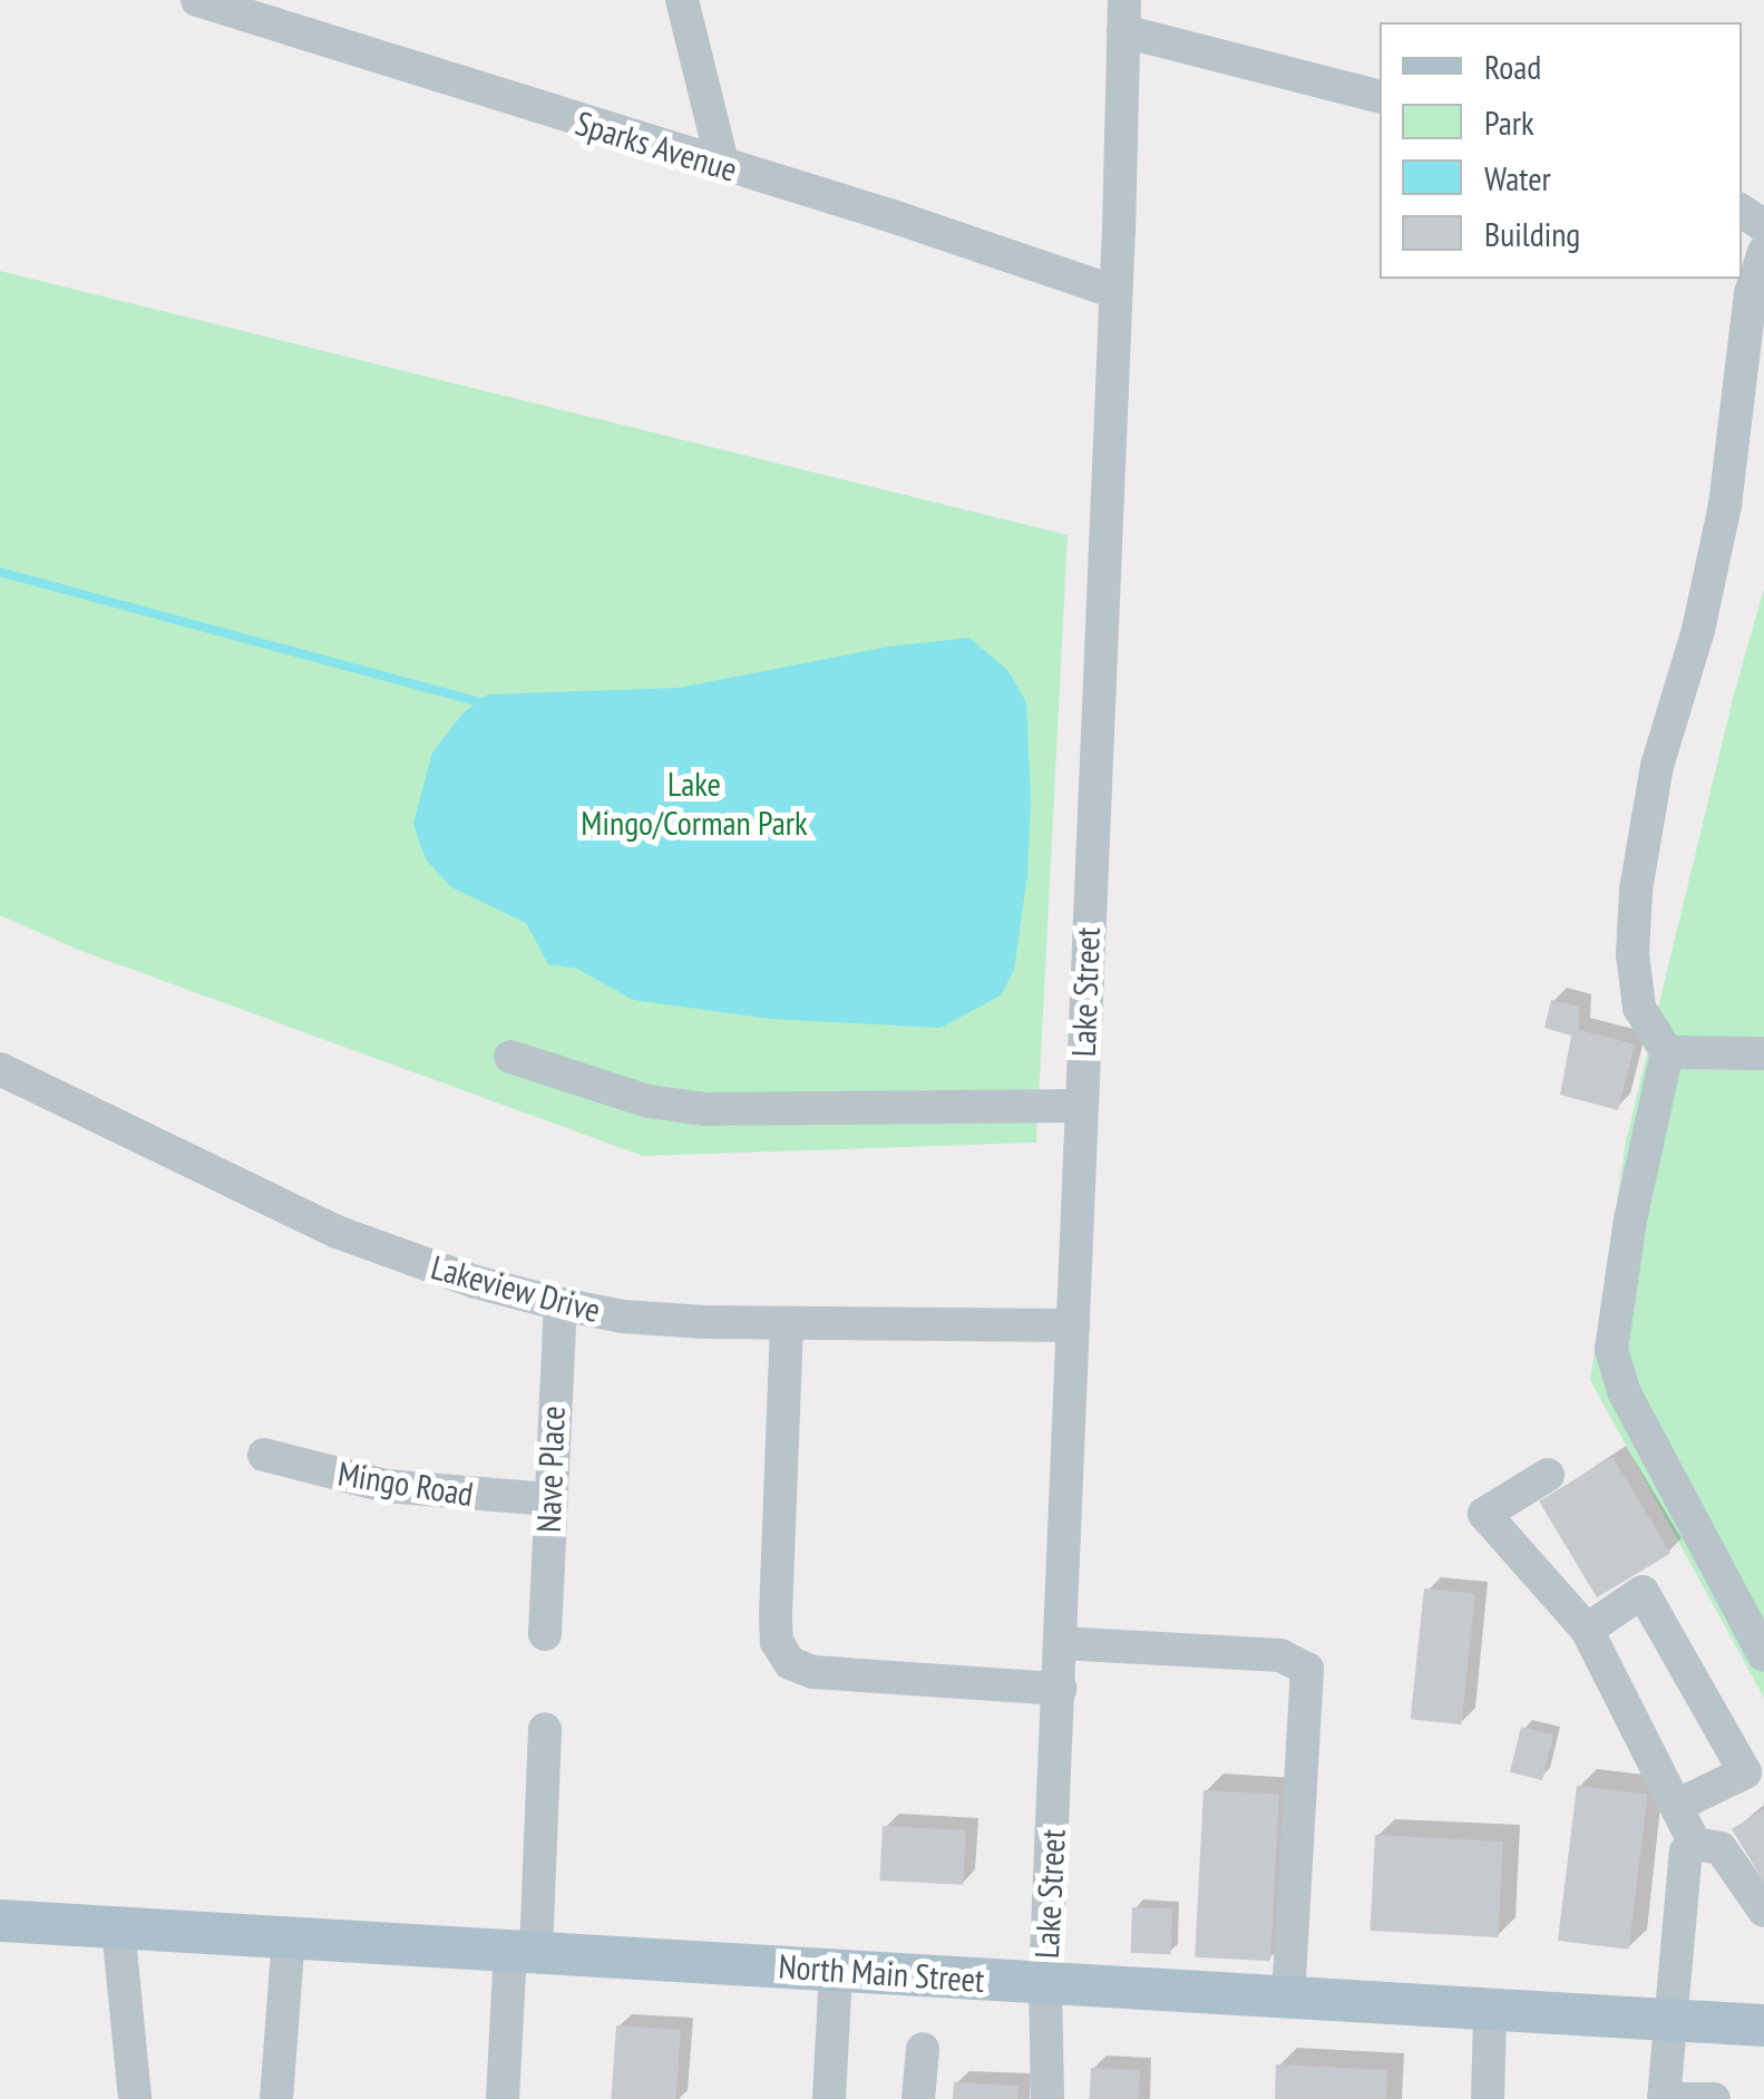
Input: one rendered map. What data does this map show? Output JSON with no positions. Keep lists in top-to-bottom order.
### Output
{
  "streets": {
    "main road": ["North Main Street"],
    "street": [
      "Sparks Avenue",
      "Lake Street",
      "Lakeview Drive",
      "Nave Place",
      "Mingo Road"
    ]
  },
  "crossings": [
    ["Sparks Avenue", "Lake Street"],
    ["Lake Street", "Lakeview Drive"],
    ["Lake Street", "North Main Street"],
    ["Lakeview Drive", "Nave Place"],
    ["Nave Place", "Mingo Road"]
  ],
  "parks": ["Lake Mingo/Corman Park"],
  "legend": [
    "Road",
    "Park",
    "Water",
    "Building"
  ]
}
